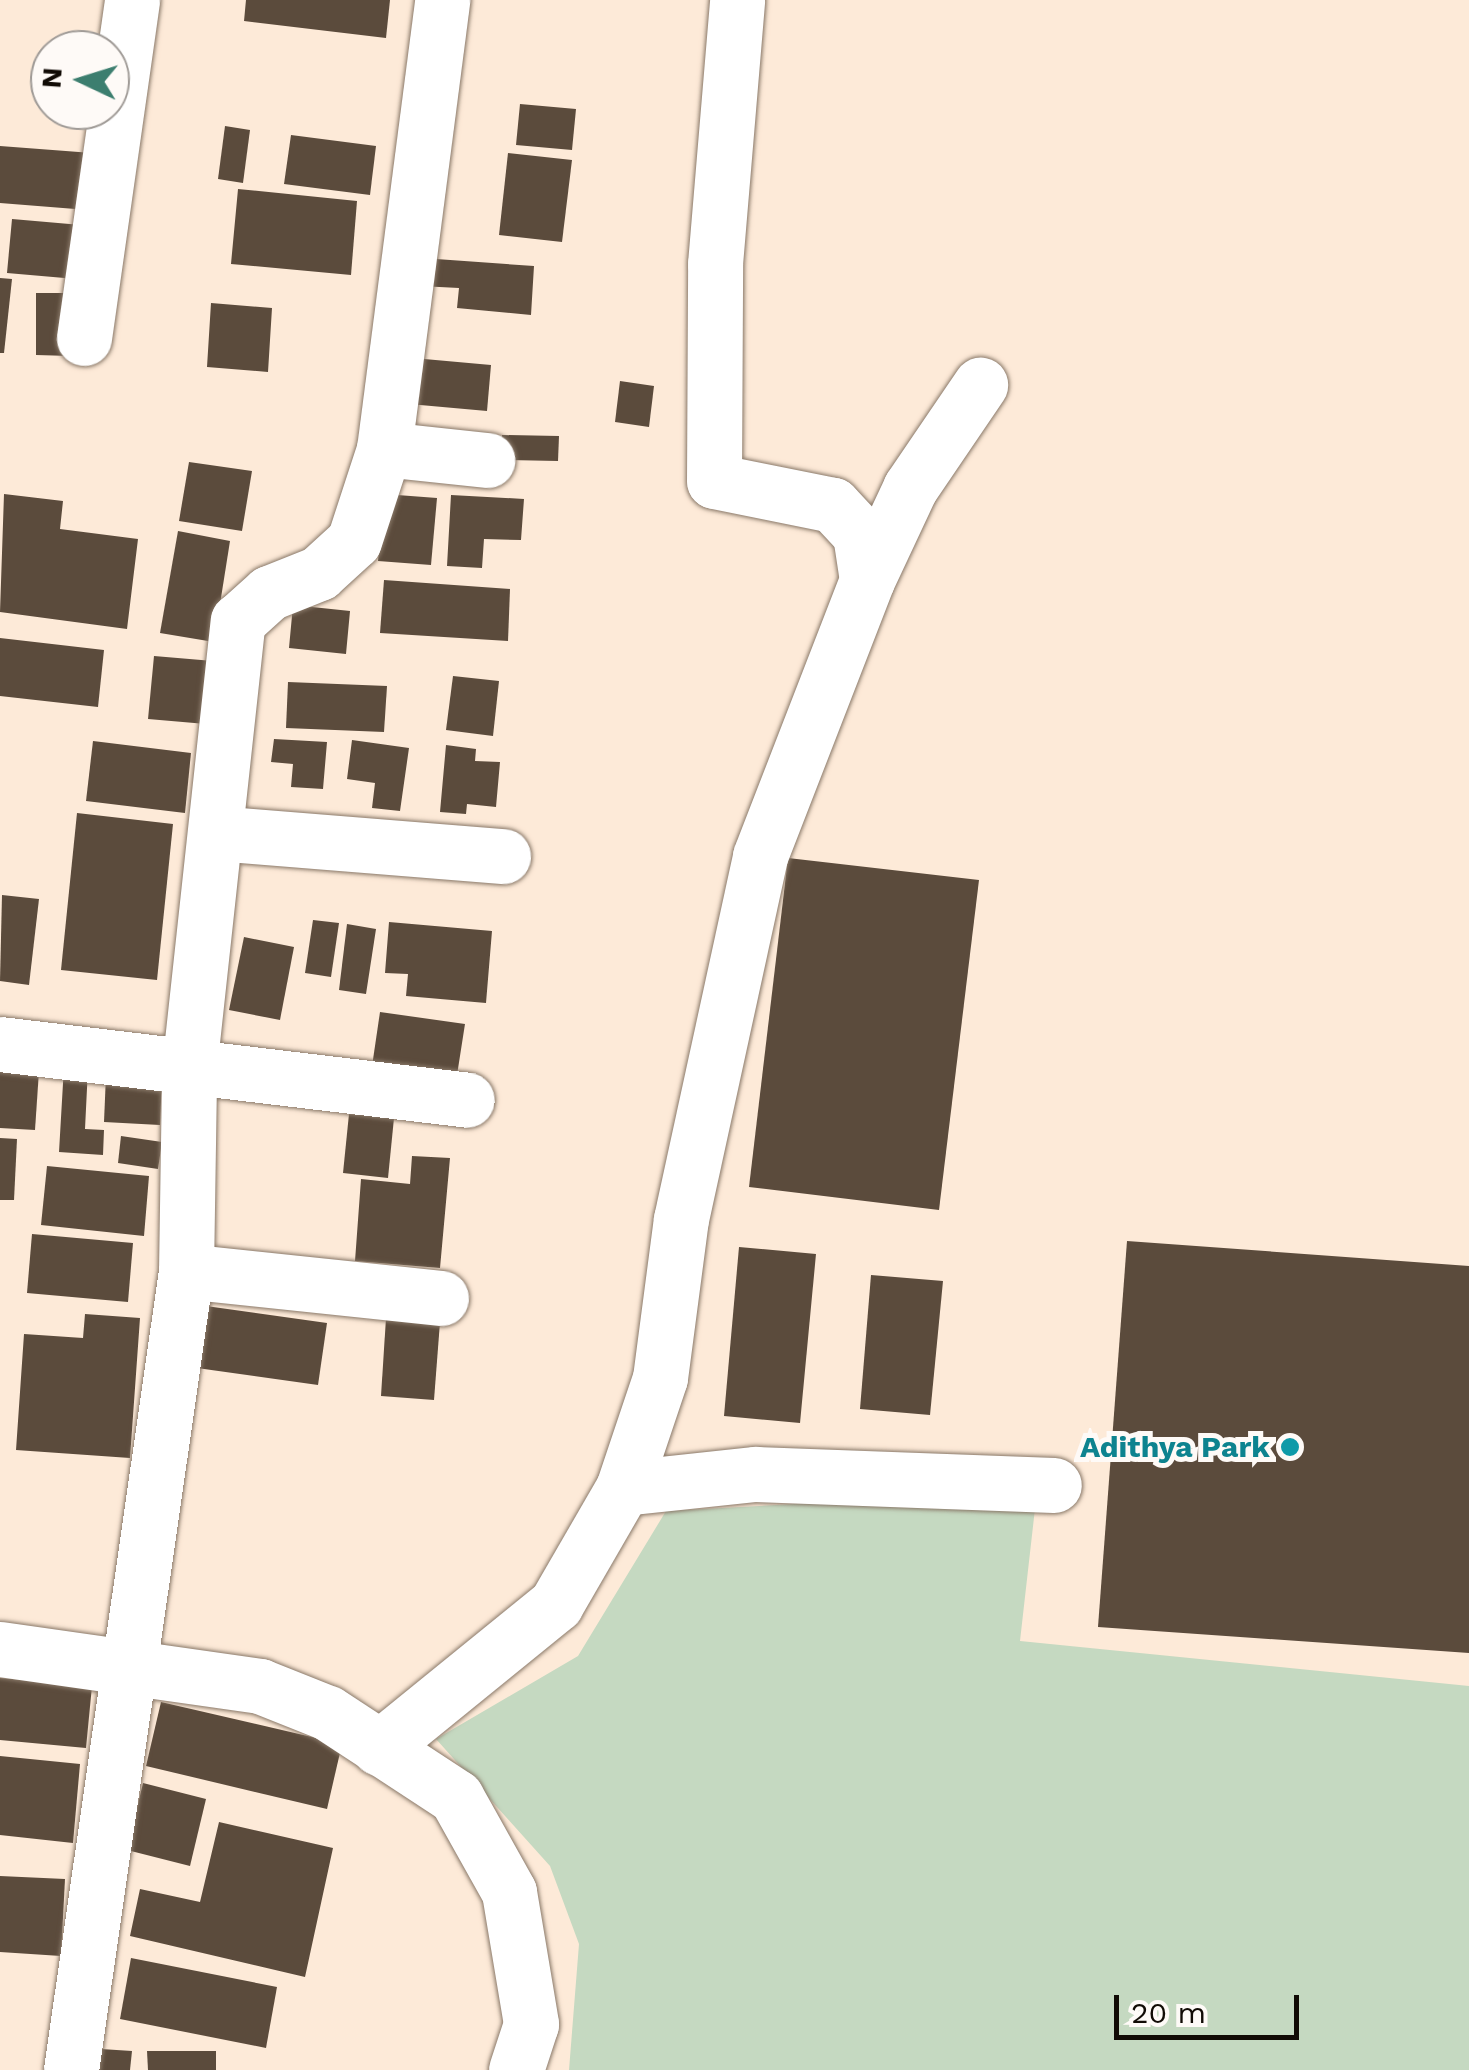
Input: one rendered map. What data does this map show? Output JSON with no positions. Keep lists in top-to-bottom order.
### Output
{
  "places": ["Adithya Park"],
  "scale_bar": "20 m",
  "north": "left"
}
